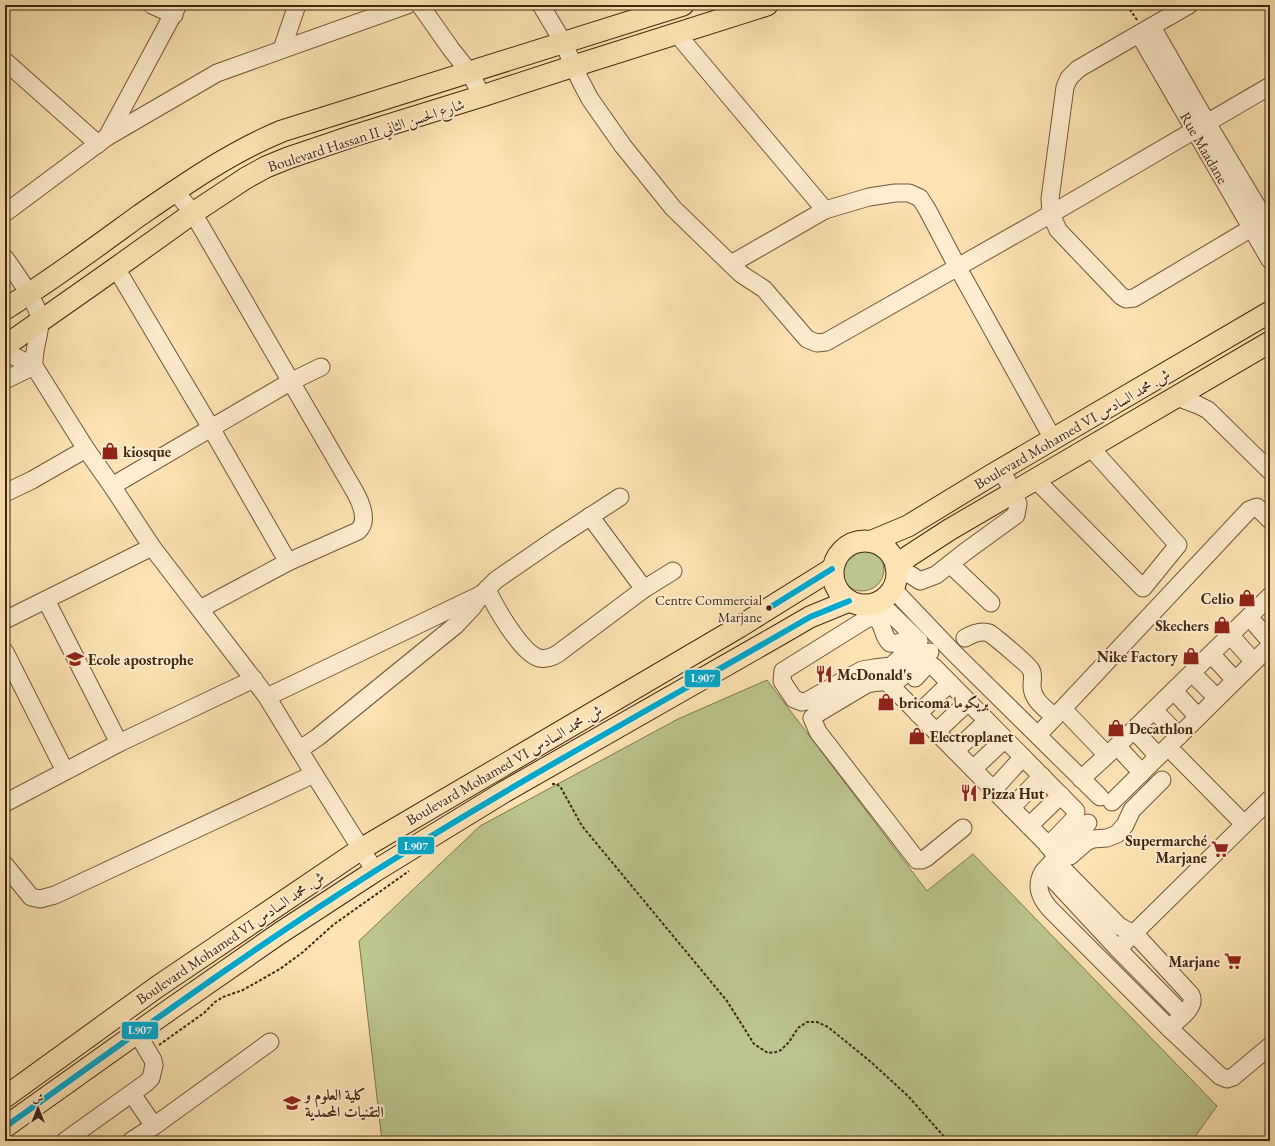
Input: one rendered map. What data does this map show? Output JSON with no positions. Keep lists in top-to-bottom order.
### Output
{
  "streets": {
    "main road": ["Boulevard Hassan II شارع الحسن الثاني", "Boulevard Mohamed VI ش. محمد السادس"],
    "street": ["Rue Maadane"]
  },
  "places": {
    "shop": [
      "kiosque",
      "Celio",
      "Skechers",
      "Nike Factory",
      "bricoma بريكوما",
      "Decathlon",
      "Electroplanet"
    ],
    "other": ["Centre Commercial Marjane"],
    "school or university": ["Ecole apostrophe", "كلية العلوم و التقنيات المحمدية"],
    "restaurant": ["McDonald's", "Pizza Hut"],
    "supermarket": ["Supermarché Marjane", "Marjane"]
  },
  "lines": ["transit line L907"],
  "north": "top"
}
